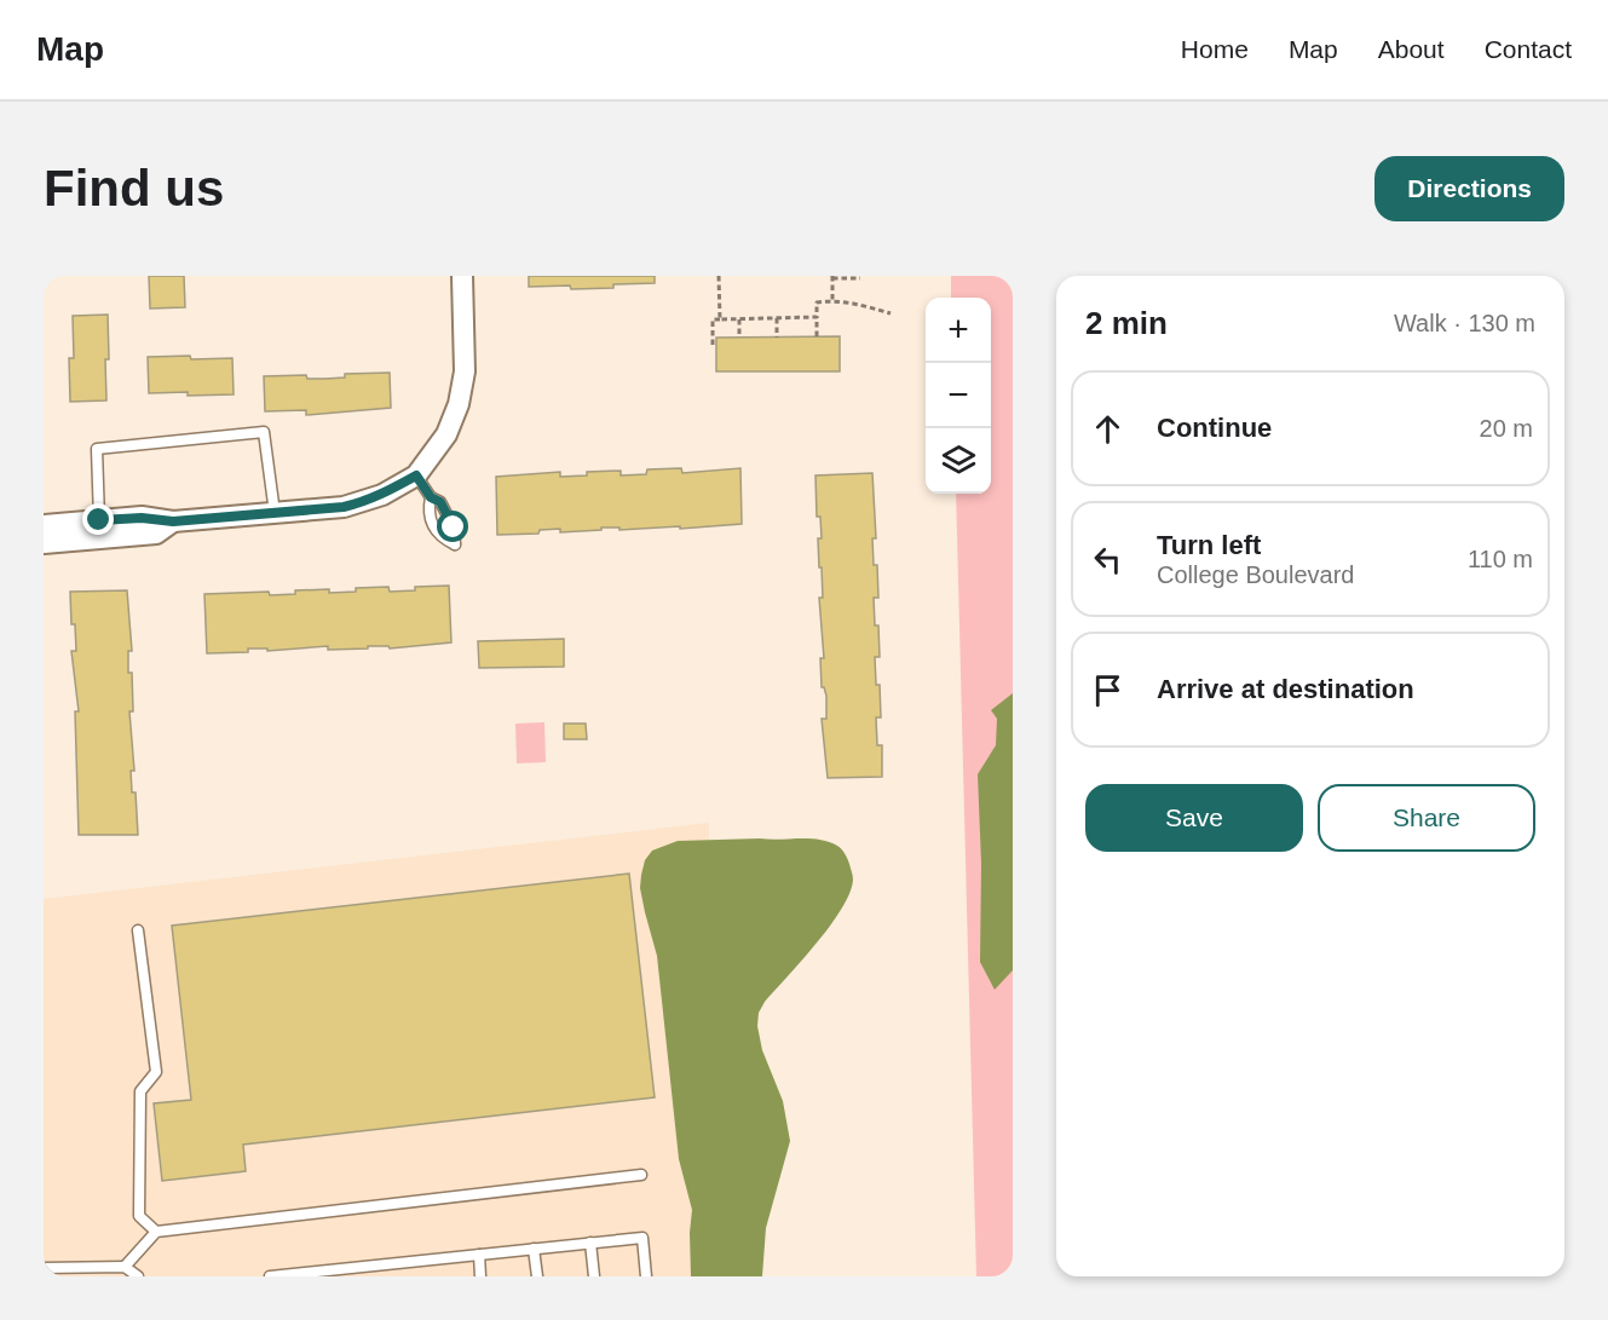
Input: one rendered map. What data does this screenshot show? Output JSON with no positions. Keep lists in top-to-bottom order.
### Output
{
  "page": {
    "header": "Map",
    "nav": [
      "Home",
      "Map",
      "About",
      "Contact"
    ],
    "buttons": [
      "Directions",
      ["Save", "Share"]
    ],
    "title": "Find us",
    "heading": ["2 min", "Walk · 130 m"],
    "map_buttons": ["+", "−"],
    "list": [
      ["Continue", "20 m"],
      ["Turn left", "College Boulevard", "110 m"],
      "Arrive at destination"
    ]
  }
}
